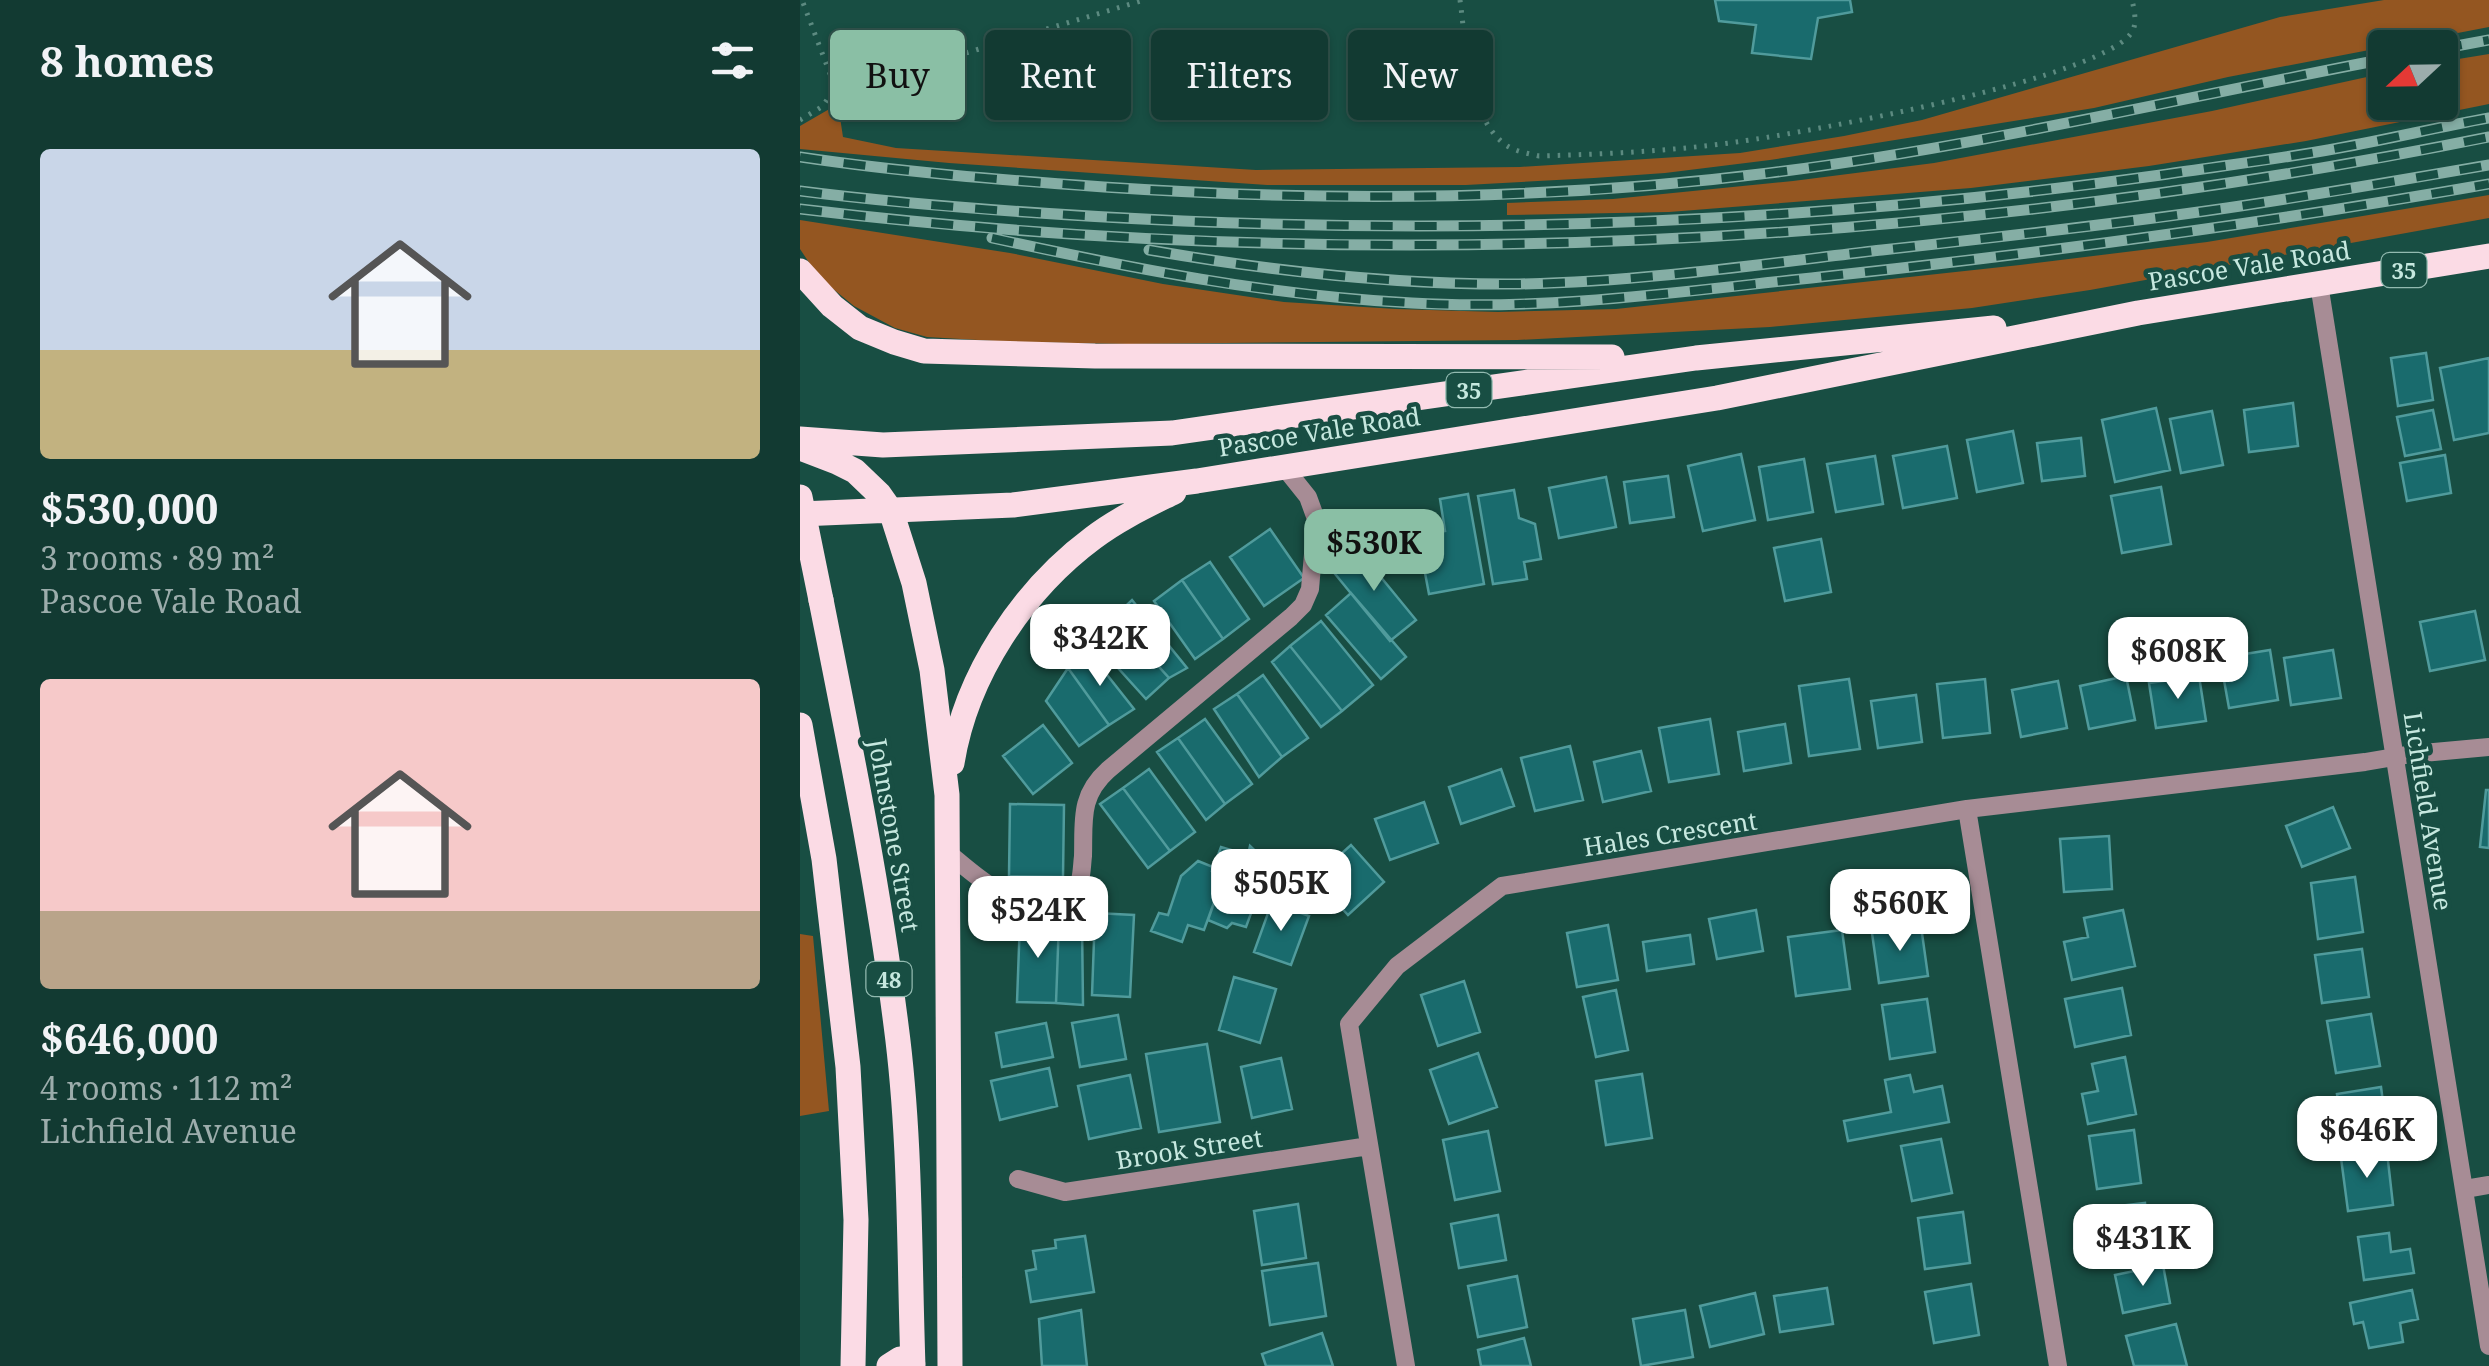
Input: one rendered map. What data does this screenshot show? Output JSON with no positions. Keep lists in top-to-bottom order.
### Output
{
  "streets": {
    "main road": [
      "Pascoe Vale Road",
      "35",
      "Johnstone Street",
      "48"
    ],
    "street": ["Lichfield Avenue", "Hales Crescent", "Brook Street"]
  },
  "crossings": [
    ["Pascoe Vale Road", "Lichfield Avenue"],
    ["Lichfield Avenue", "Hales Crescent"],
    ["Hales Crescent", "Brook Street"]
  ],
  "north": "left",
  "page": {
    "heading": "8 homes",
    "chip": [
      "Buy",
      "Rent",
      "Filters",
      "New"
    ],
    "list": [
      {
        "name": "$530,000",
        "note": "3 rooms · 89 m² · Pascoe Vale Road"
      },
      {
        "name": "$646,000",
        "note": "4 rooms · 112 m² · Lichfield Avenue"
      }
    ],
    "price": [
      "$530K",
      "$342K",
      "$608K",
      "$505K",
      "$560K",
      "$524K",
      "$646K",
      "$431K"
    ]
  }
}
